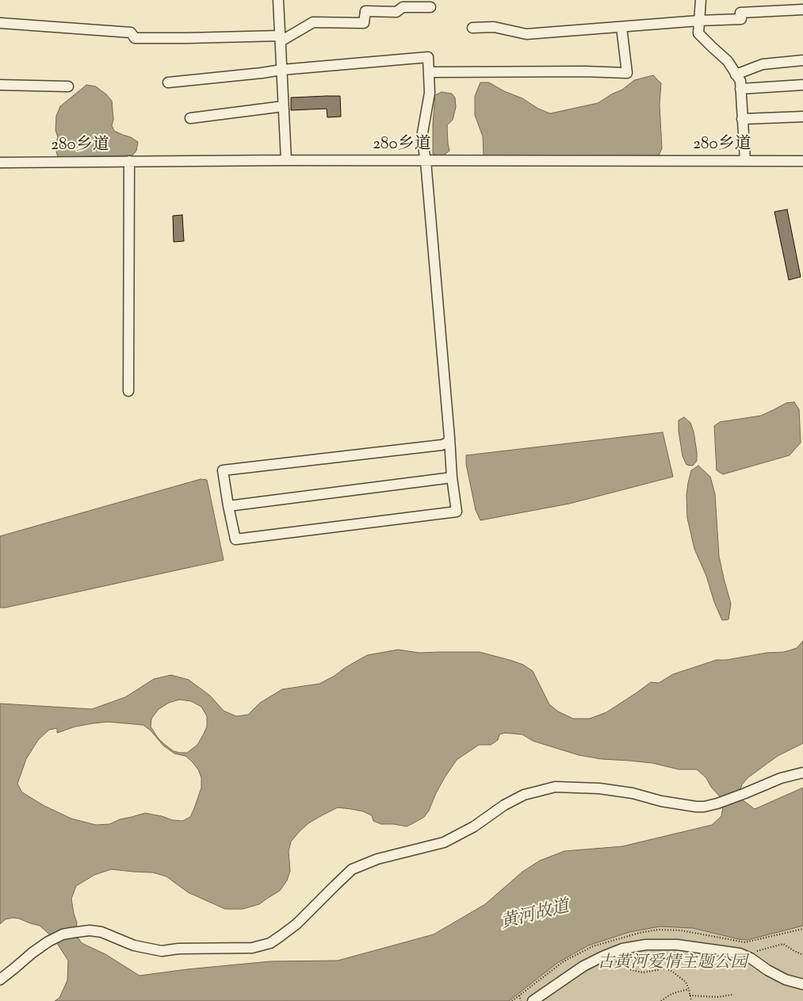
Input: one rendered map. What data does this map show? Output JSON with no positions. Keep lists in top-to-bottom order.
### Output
{
  "streets": {
    "street": ["280乡道"]
  },
  "water": ["黄河故道"],
  "parks": ["古黄河爱情主题公园"]
}
